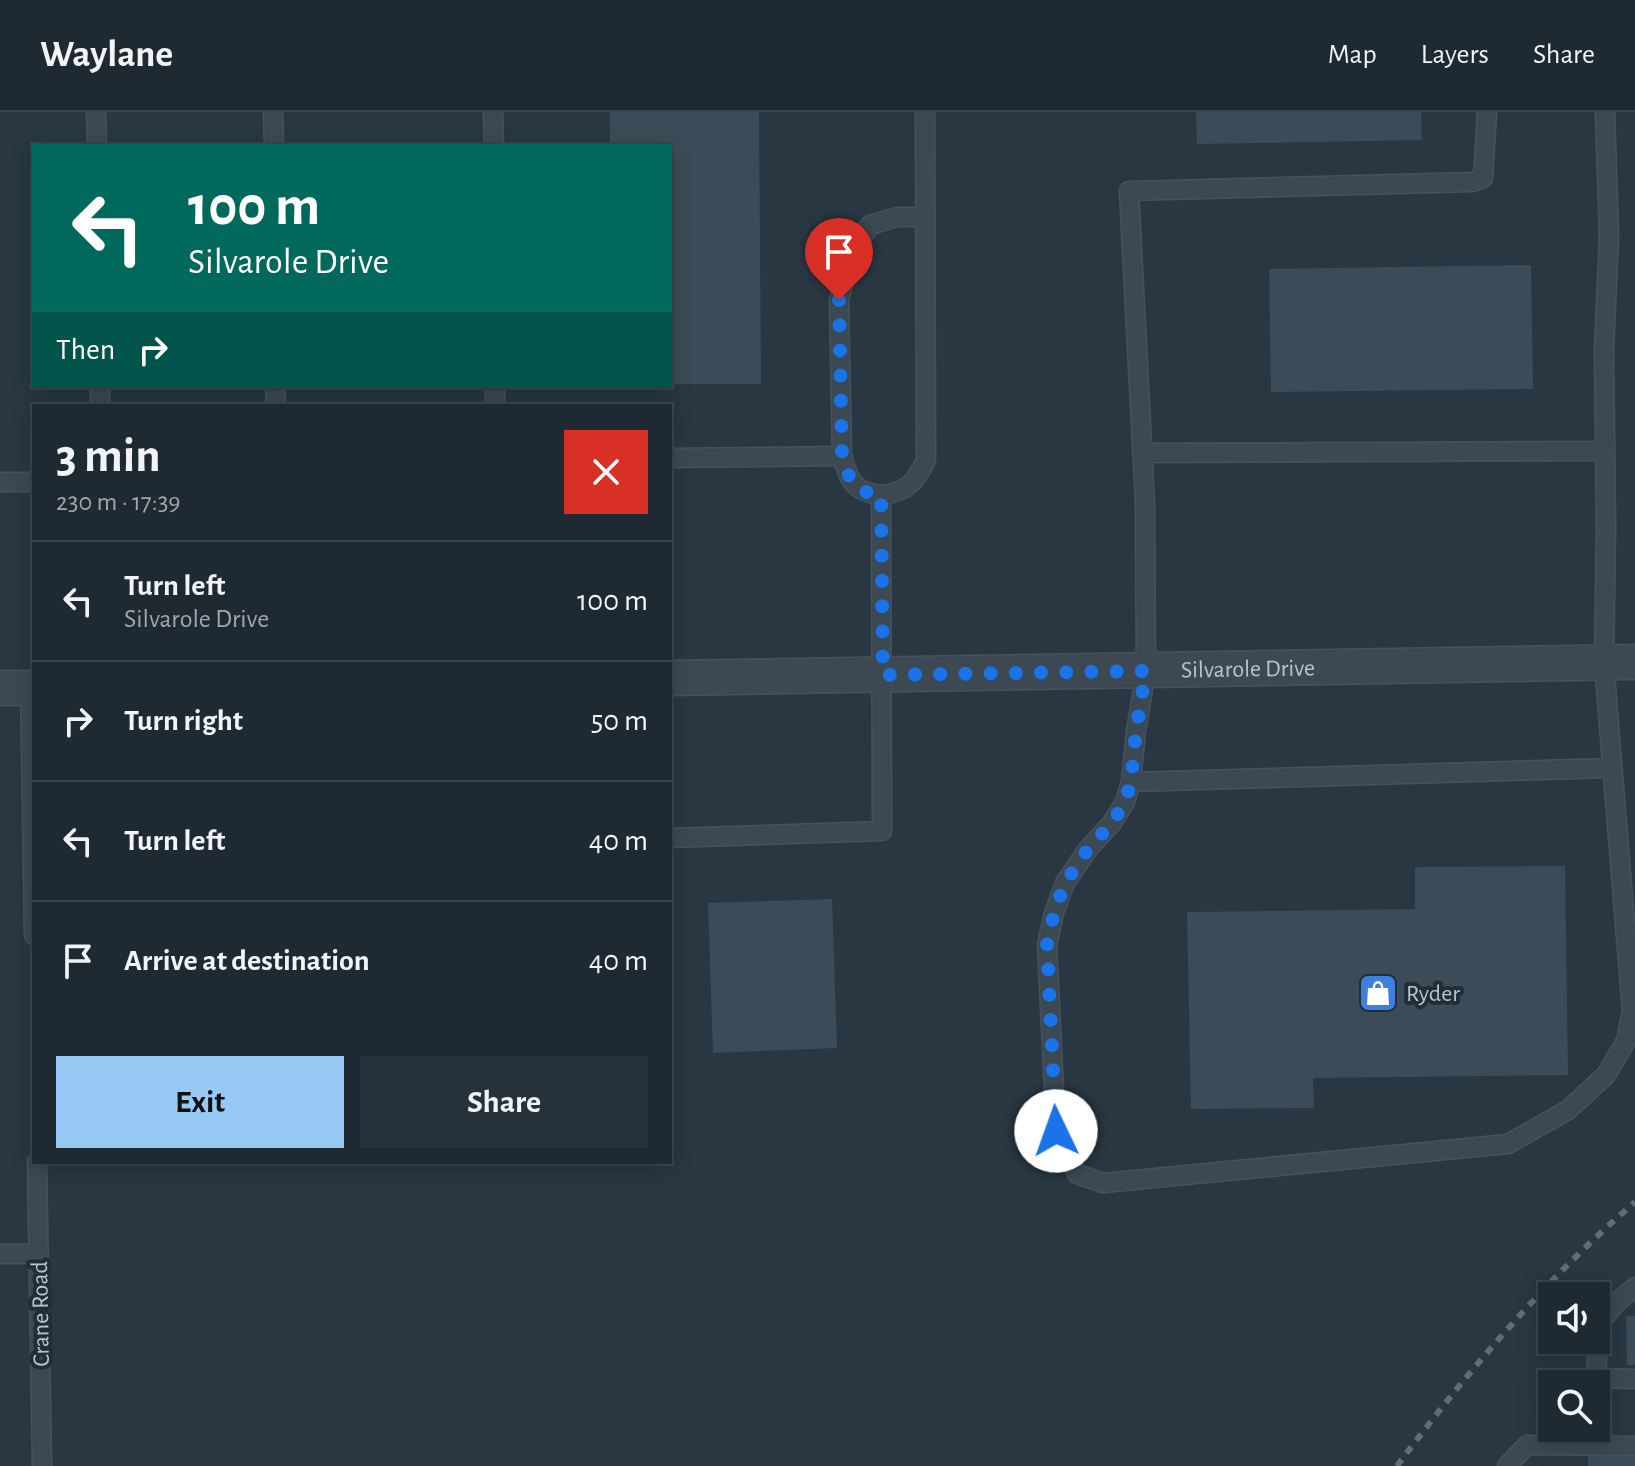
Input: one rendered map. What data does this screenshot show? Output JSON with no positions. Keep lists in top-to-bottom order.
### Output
{
  "streets": {
    "street": ["Silvarole Drive"],
    "lane": ["Crane Road"]
  },
  "places": {
    "shop": ["Ryder"]
  },
  "page": {
    "header": "Waylane",
    "nav": ["Map", "Layers", "Share"],
    "turn": ["100 m", "Silvarole Drive"],
    "then": "Then",
    "heading": ["3 min", "230 m · 17:39"],
    "list": [
      {
        "name": "Turn left",
        "note": "Silvarole Drive",
        "value": "100 m"
      },
      {
        "name": "Turn right",
        "value": "50 m"
      },
      {
        "name": "Turn left",
        "value": "40 m"
      },
      {
        "name": "Arrive at destination",
        "value": "40 m"
      }
    ],
    "buttons": ["Exit", "Share"]
  }
}
